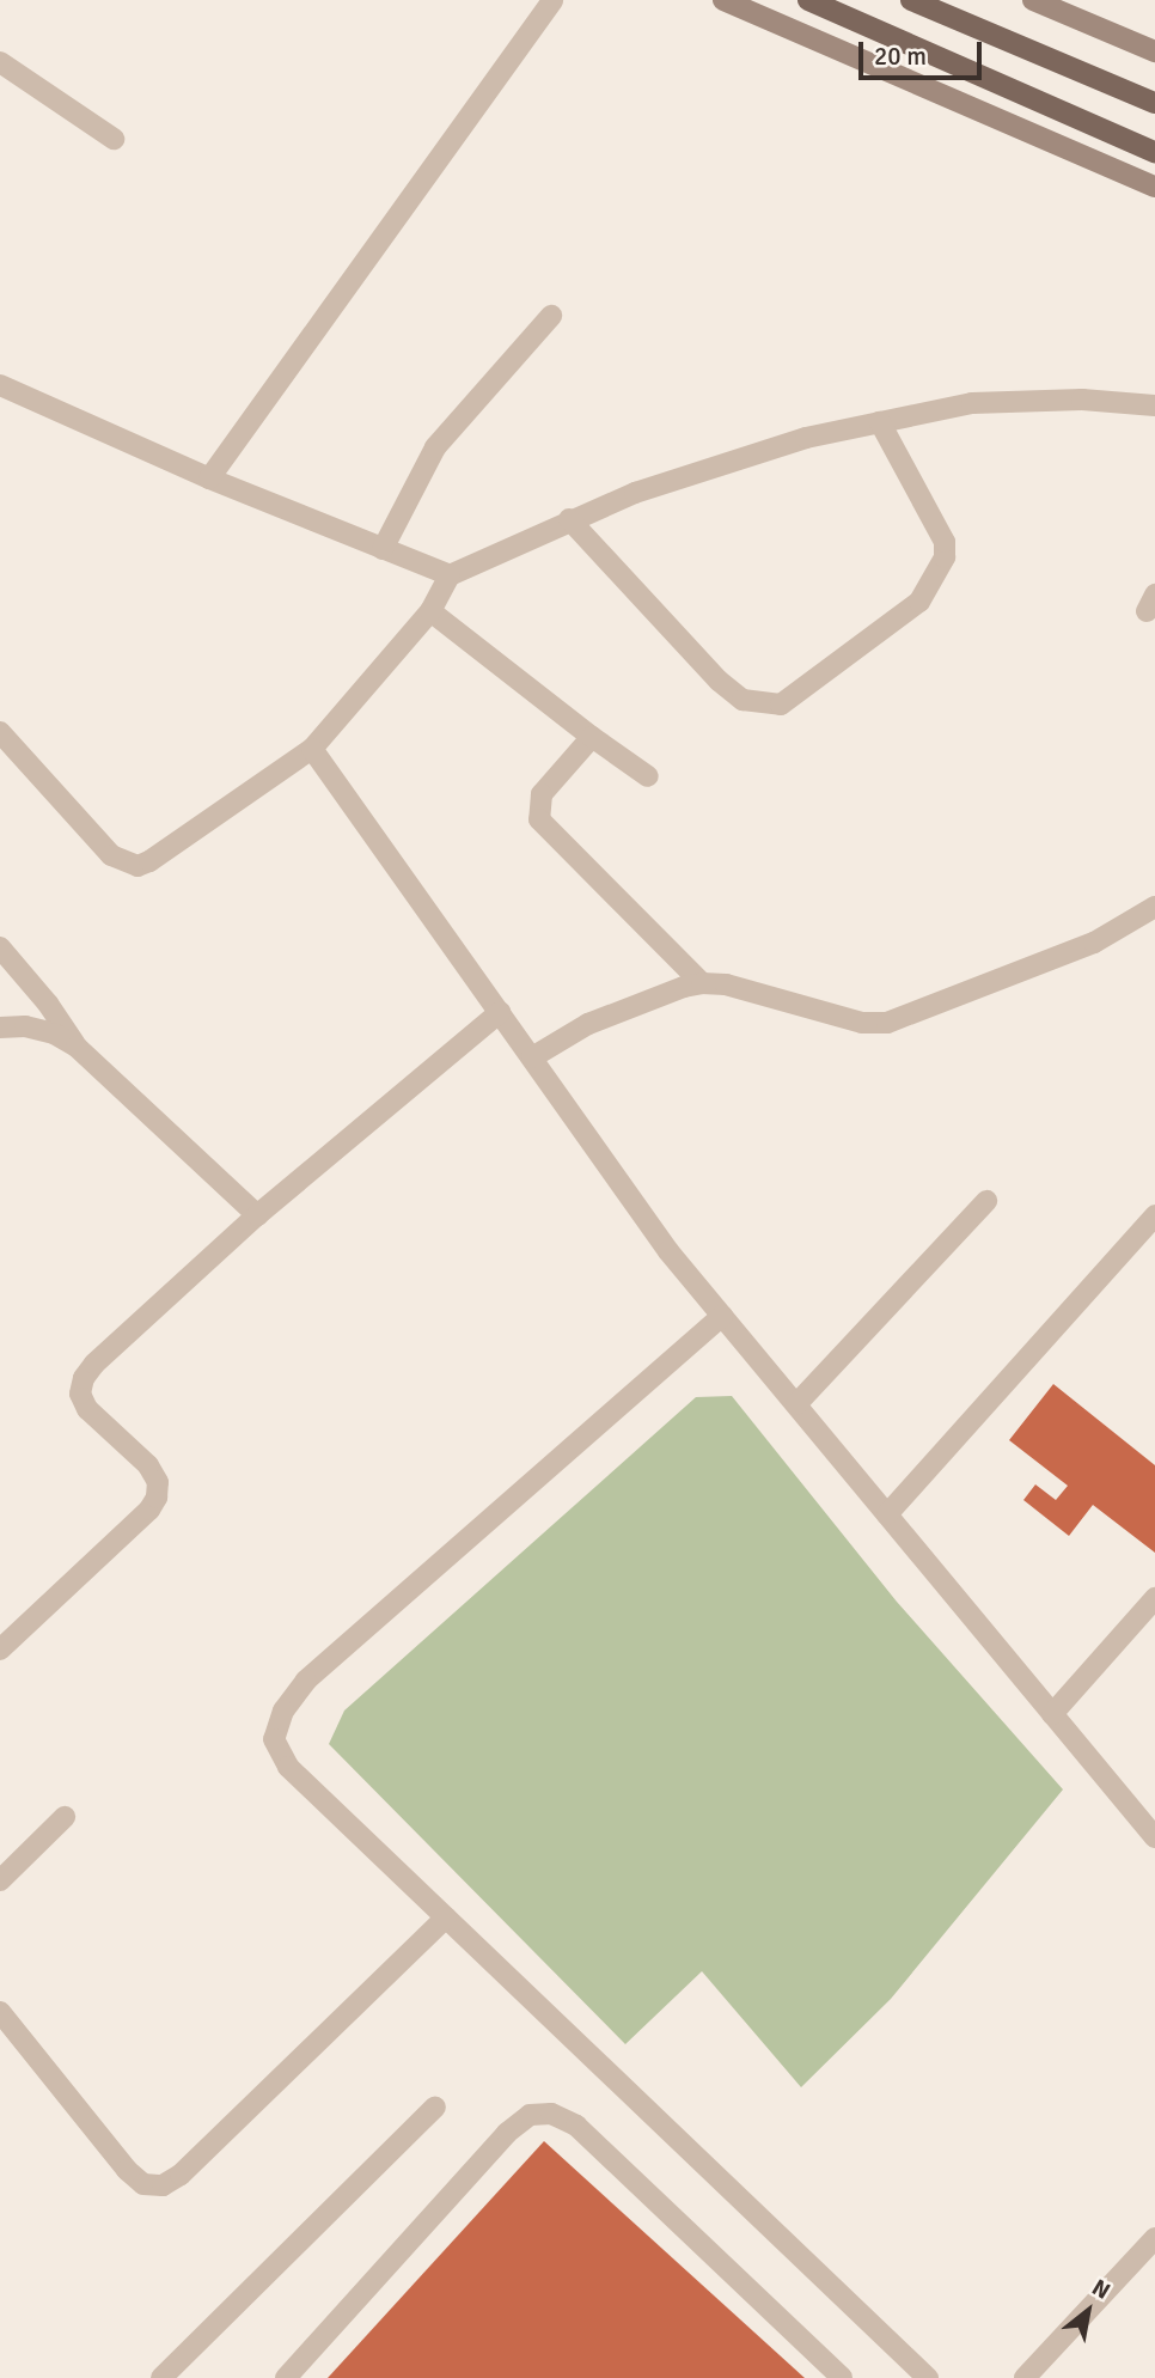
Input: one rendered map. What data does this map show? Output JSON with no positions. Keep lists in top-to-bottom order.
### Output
{
  "scale_bar": "20 m",
  "north": "top right"
}
